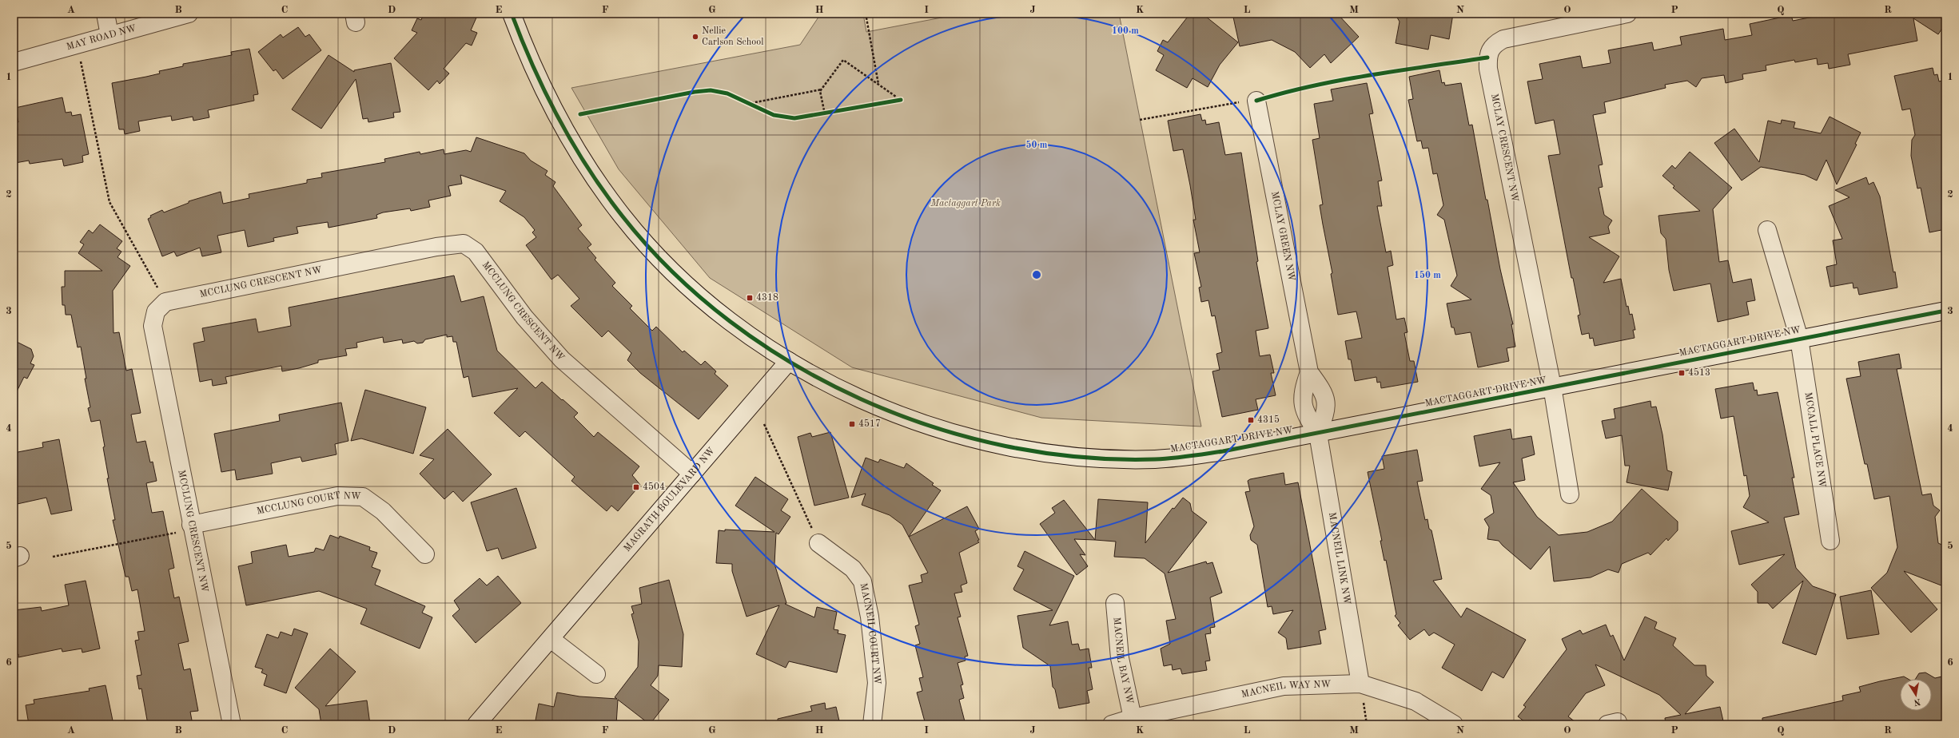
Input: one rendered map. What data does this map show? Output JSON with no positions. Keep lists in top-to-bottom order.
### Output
{
  "streets": {
    "street": [
      "MAY ROAD NW",
      "MCLAY CRESCENT NW",
      "MCLAY GREEN NW",
      "MCCLUNG CRESCENT NW",
      "MACTAGGART DRIVE NW",
      "MCCALL PLACE NW",
      "MAGRATH BOULEVARD NW",
      "MCCLUNG COURT NW",
      "MACNEIL LINK NW",
      "MACNEIL COURT NW",
      "MACNEIL BAY NW",
      "MACNEIL WAY NW"
    ]
  },
  "crossings": [
    ["MCLAY CRESCENT NW", "MACTAGGART DRIVE NW"],
    ["MCLAY GREEN NW", "MACTAGGART DRIVE NW"],
    ["MCLAY GREEN NW", "MACNEIL LINK NW"],
    ["MCCLUNG CRESCENT NW", "MAGRATH BOULEVARD NW"],
    ["MCCLUNG CRESCENT NW", "MCCLUNG COURT NW"],
    ["MACTAGGART DRIVE NW", "MCCALL PLACE NW"],
    ["MACTAGGART DRIVE NW", "MAGRATH BOULEVARD NW"],
    ["MACTAGGART DRIVE NW", "MACNEIL LINK NW"],
    ["MACNEIL LINK NW", "MACNEIL WAY NW"],
    ["MACNEIL BAY NW", "MACNEIL WAY NW"]
  ],
  "parks": ["Mactaggart Park"],
  "places": {
    "other": ["Nellie Carlson School"],
    "transit": [
      "4318",
      "4513",
      "4315",
      "4517",
      "4504"
    ]
  },
  "north": "bottom",
  "grid": {
    "columns": [
      "A",
      "B",
      "C",
      "D",
      "E",
      "F",
      "G",
      "H",
      "I",
      "J",
      "K",
      "L",
      "M",
      "N",
      "O",
      "P",
      "Q",
      "R"
    ],
    "rows": [
      "1",
      "2",
      "3",
      "4",
      "5",
      "6"
    ]
  },
  "rings": ["100 m", "50 m", "150 m"]
}
